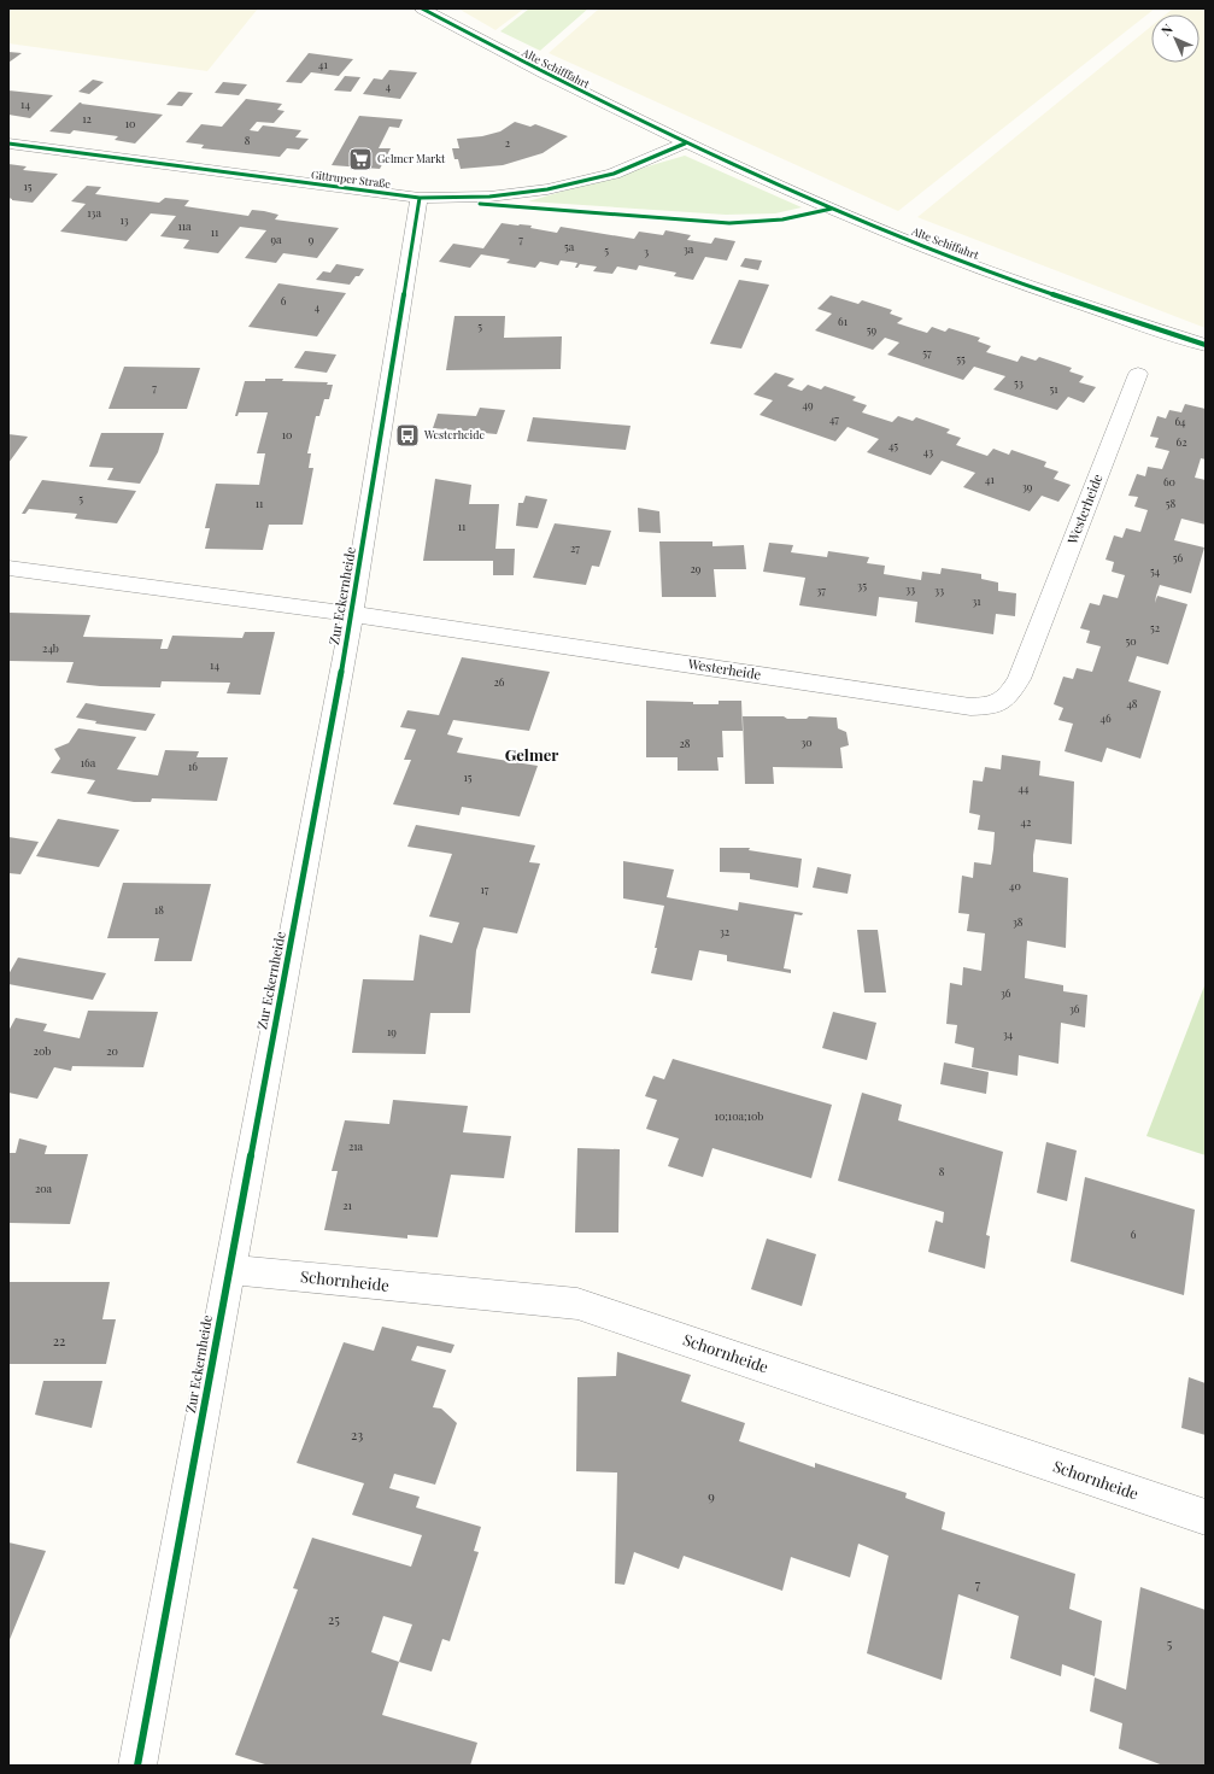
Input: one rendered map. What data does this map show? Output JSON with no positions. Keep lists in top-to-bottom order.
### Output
{
  "streets": {
    "street": [
      "Alte Schifffahrt",
      "Gittruper Straße",
      "Alte Schiffahrt",
      "Westerheide",
      "Zur Eckernheide",
      "Schornheide"
    ]
  },
  "crossings": [
    ["Alte Schifffahrt", "Gittruper Straße"],
    ["Alte Schifffahrt", "Alte Schiffahrt"],
    ["Gittruper Straße", "Alte Schiffahrt"],
    ["Gittruper Straße", "Zur Eckernheide"],
    ["Westerheide", "Zur Eckernheide"],
    ["Zur Eckernheide", "Schornheide"]
  ],
  "districts": ["Gelmer"],
  "places": {
    "supermarket": ["Gelmer Markt"],
    "bus stop": ["Westerheide"]
  },
  "house_numbers": [
    "41",
    "4",
    "14",
    "12",
    "10",
    "8",
    "2",
    "15",
    "13a",
    "13",
    "11a",
    "11",
    "9a",
    "9",
    "7",
    "5a",
    "3a",
    "5",
    "3",
    "6",
    "4",
    "61",
    "5",
    "59",
    "57",
    "55",
    "53",
    "7",
    "51",
    "49",
    "47",
    "64",
    "10",
    "62",
    "45",
    "43",
    "41",
    "60",
    "39",
    "5",
    "11",
    "58",
    "11",
    "27",
    "56",
    "29",
    "54",
    "35",
    "33",
    "37",
    "33",
    "31",
    "52",
    "50",
    "24b",
    "14",
    "26",
    "48",
    "46",
    "30",
    "28",
    "16a",
    "16",
    "15",
    "44",
    "42",
    "40",
    "17",
    "18",
    "38",
    "32",
    "36",
    "36",
    "19",
    "34",
    "20b",
    "20",
    "10;10a;10b",
    "21a",
    "8",
    "20a",
    "21",
    "6",
    "22",
    "23",
    "9",
    "7",
    "25",
    "5"
  ],
  "north": "top left"
}
